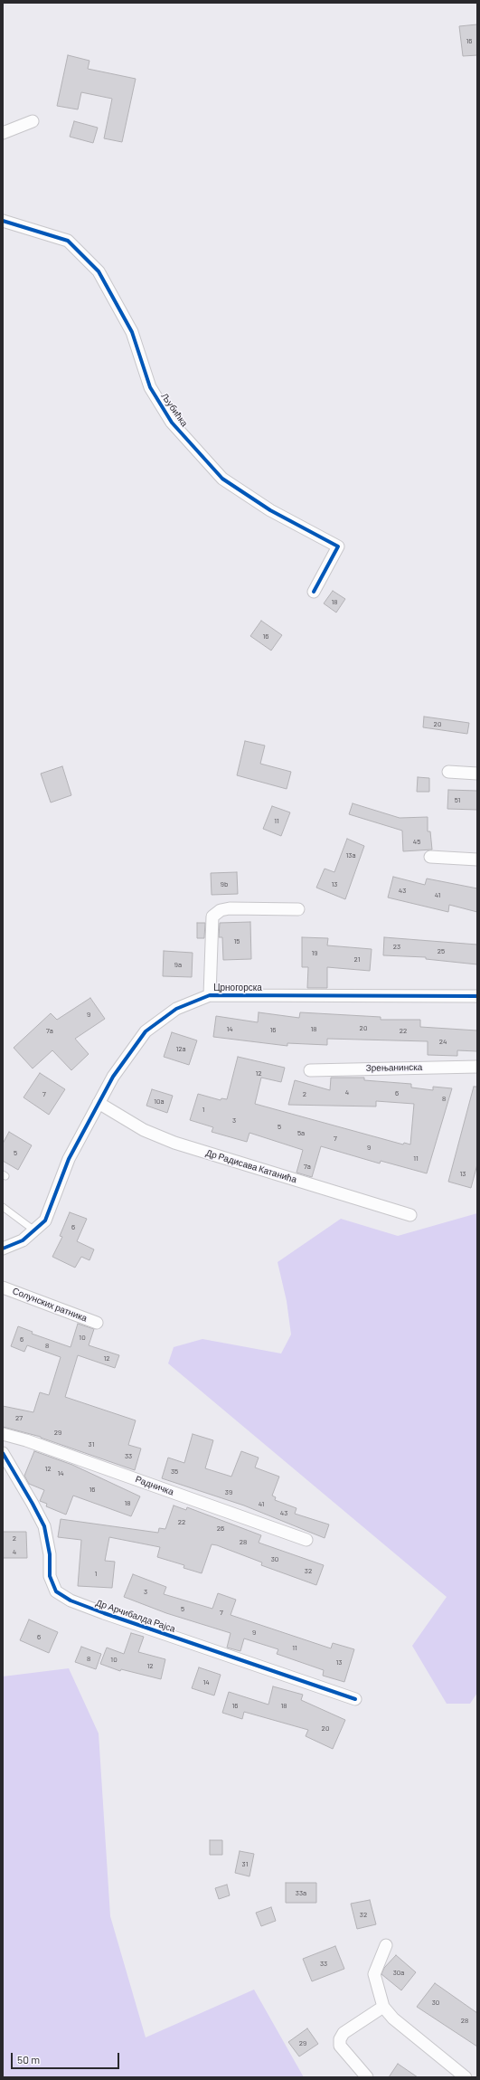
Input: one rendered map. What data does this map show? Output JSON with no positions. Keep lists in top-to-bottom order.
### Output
{
  "streets": {
    "street": [
      "Љубићка",
      "Црногорска",
      "Зрењанинска",
      "Др Радисава Катанића",
      "Солунских ратника",
      "Радничка",
      "Др Арчибалда Рајса"
    ]
  },
  "crossings": [
    ["Црногорска", "Др Радисава Катанића"]
  ],
  "house_numbers": [
    "16",
    "18",
    "16",
    "20",
    "51",
    "11",
    "45",
    "13a",
    "9b",
    "13",
    "43",
    "41",
    "15",
    "23",
    "25",
    "19",
    "21",
    "9a",
    "9",
    "20",
    "14",
    "18",
    "16",
    "7a",
    "22",
    "24",
    "12a",
    "12",
    "4",
    "6",
    "7",
    "2",
    "8",
    "10a",
    "1",
    "3",
    "5",
    "5a",
    "7",
    "9",
    "5",
    "11",
    "7a",
    "13",
    "6",
    "10",
    "6",
    "8",
    "12",
    "27",
    "29",
    "31",
    "33",
    "12",
    "35",
    "14",
    "16",
    "39",
    "18",
    "41",
    "43",
    "22",
    "26",
    "2",
    "28",
    "4",
    "30",
    "32",
    "1",
    "3",
    "5",
    "7",
    "9",
    "6",
    "11",
    "8",
    "10",
    "13",
    "12",
    "14",
    "16",
    "18",
    "20",
    "31",
    "33a",
    "32",
    "33",
    "30a",
    "30",
    "28",
    "29"
  ],
  "scale_bar": "50 m"
}
